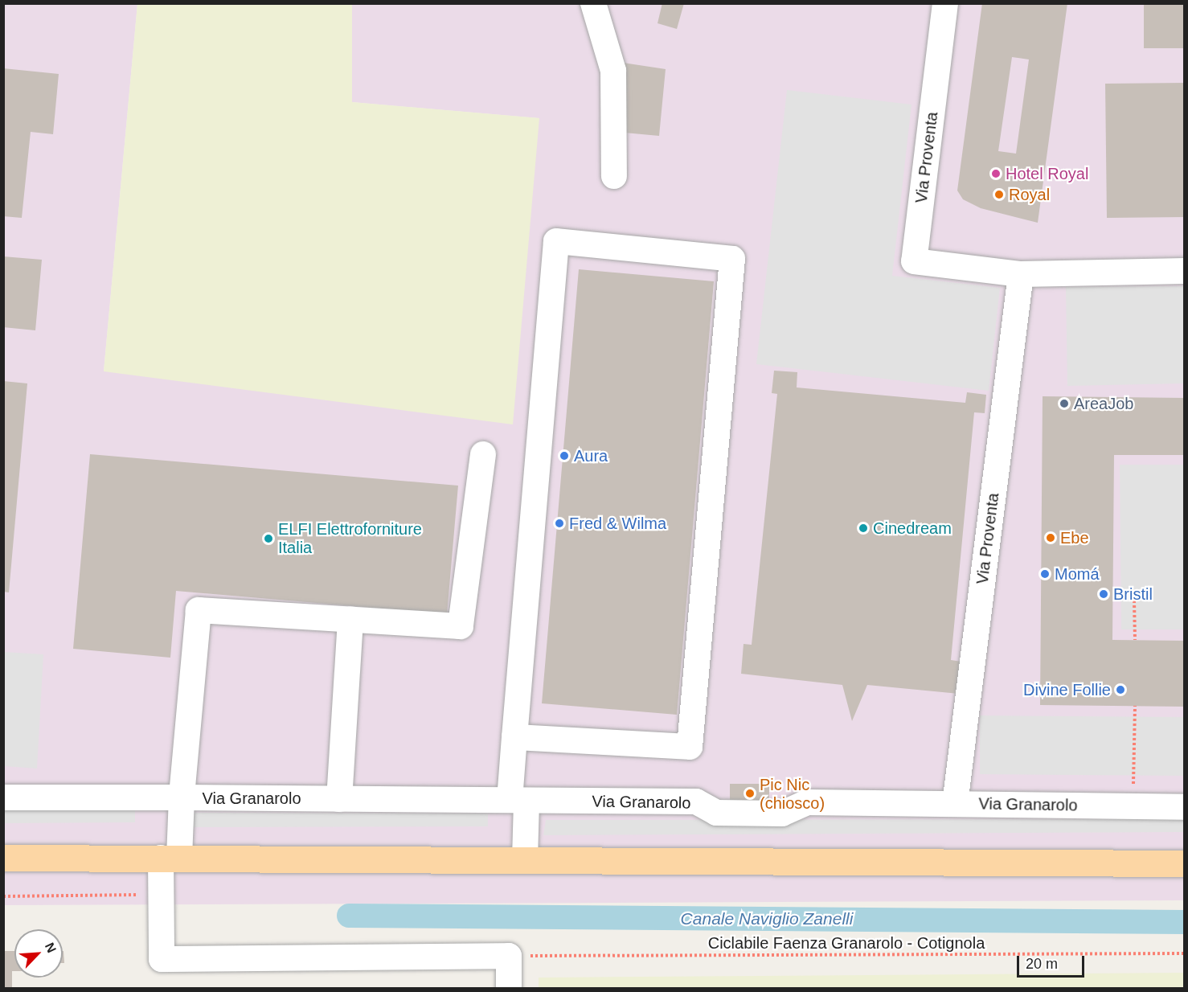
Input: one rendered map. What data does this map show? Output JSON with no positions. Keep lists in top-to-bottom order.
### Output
{
  "streets": {
    "street": ["Via Proventa", "Via Granarolo"],
    "path": ["Ciclabile Faenza Granarolo - Cotignola"]
  },
  "crossings": [
    ["Via Proventa", "Via Granarolo"],
    ["Via Granarolo", "Ciclabile Faenza Granarolo - Cotignola"]
  ],
  "water": ["Canale Naviglio Zanelli"],
  "places": [
    "Hotel Royal",
    "Royal",
    "AreaJob",
    "Aura",
    "Fred & Wilma",
    "Cinedream",
    "Ebe",
    "ELFI Elettroforniture Italia",
    "Momá",
    "Bristil",
    "Divine Follie",
    "Pic Nic (chiosco)"
  ],
  "scale_bar": "20 m",
  "north": "top right"
}
